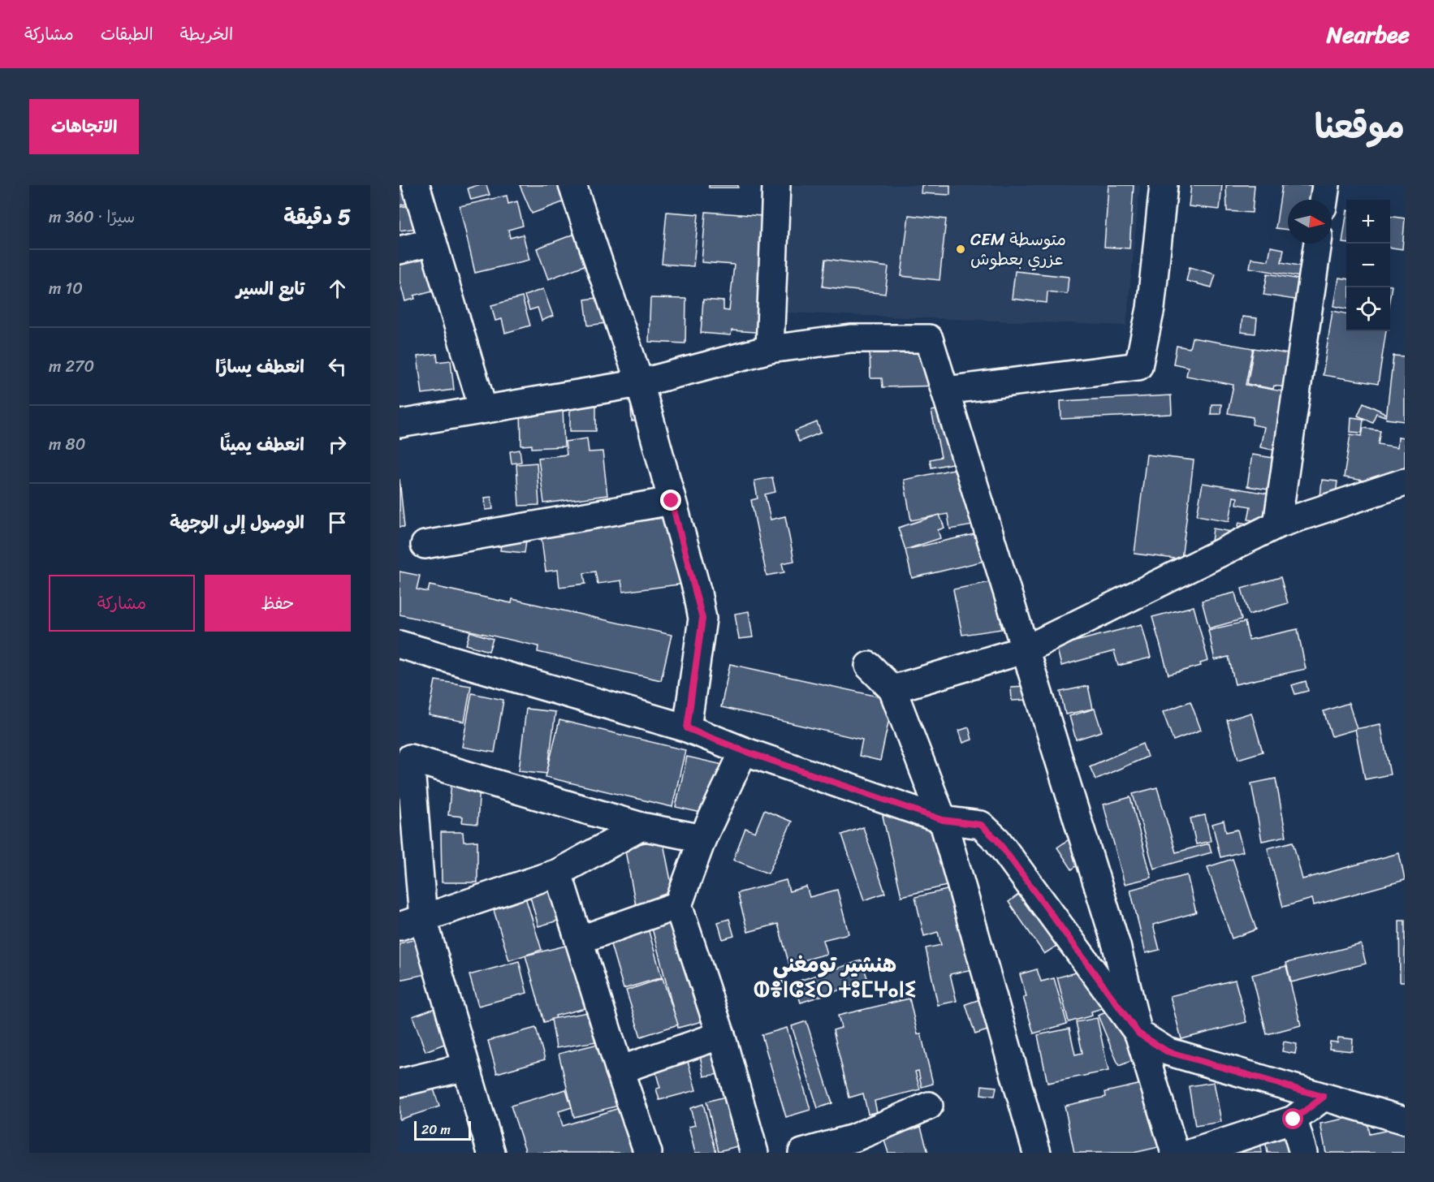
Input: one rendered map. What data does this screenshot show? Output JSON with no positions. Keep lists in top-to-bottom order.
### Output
{
  "districts": ["هنشير تومغني ⵀⴻⵏⵛⵉⵔ ⵜⵓⵎⵖⴰⵏⵉ"],
  "places": ["CEM متوسطة عزري بعطوش"],
  "scale_bar": "20 m",
  "north": "right",
  "page": {
    "header": "Nearbee",
    "nav": ["الخريطة", "الطبقات", "مشاركة"],
    "title": "موقعنا",
    "buttons": [
      "الاتجاهات",
      ["حفظ", "مشاركة"]
    ],
    "heading": ["5 دقيقة", "سيرًا · 360 m"],
    "map_buttons": ["+", "−"],
    "list": [
      ["تابع السير", "10 m"],
      ["انعطف يسارًا", "270 m"],
      ["انعطف يمينًا", "80 m"],
      "الوصول إلى الوجهة"
    ],
    "scale": "20 m"
  }
}
